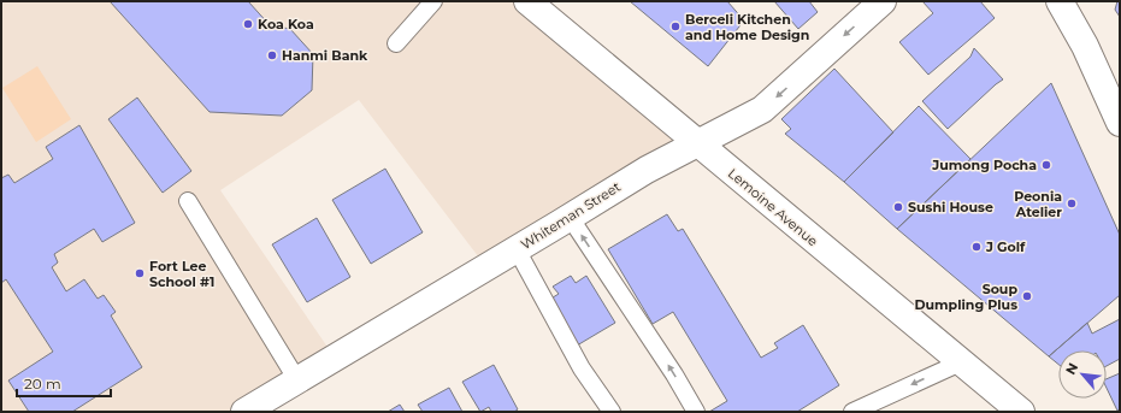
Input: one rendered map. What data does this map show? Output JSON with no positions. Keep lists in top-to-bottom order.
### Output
{
  "streets": {
    "street": ["Lemoine Avenue", "Whiteman Street"]
  },
  "crossings": [
    ["Lemoine Avenue", "Whiteman Street"]
  ],
  "places": [
    "Koa Koa",
    "Berceli Kitchen and Home Design",
    "Hanmi Bank",
    "Jumong Pocha",
    "Peonia Atelier",
    "Sushi House",
    "J Golf",
    "Fort Lee School #1",
    "Soup Dumpling Plus"
  ],
  "scale_bar": "20 m",
  "north": "top left"
}
